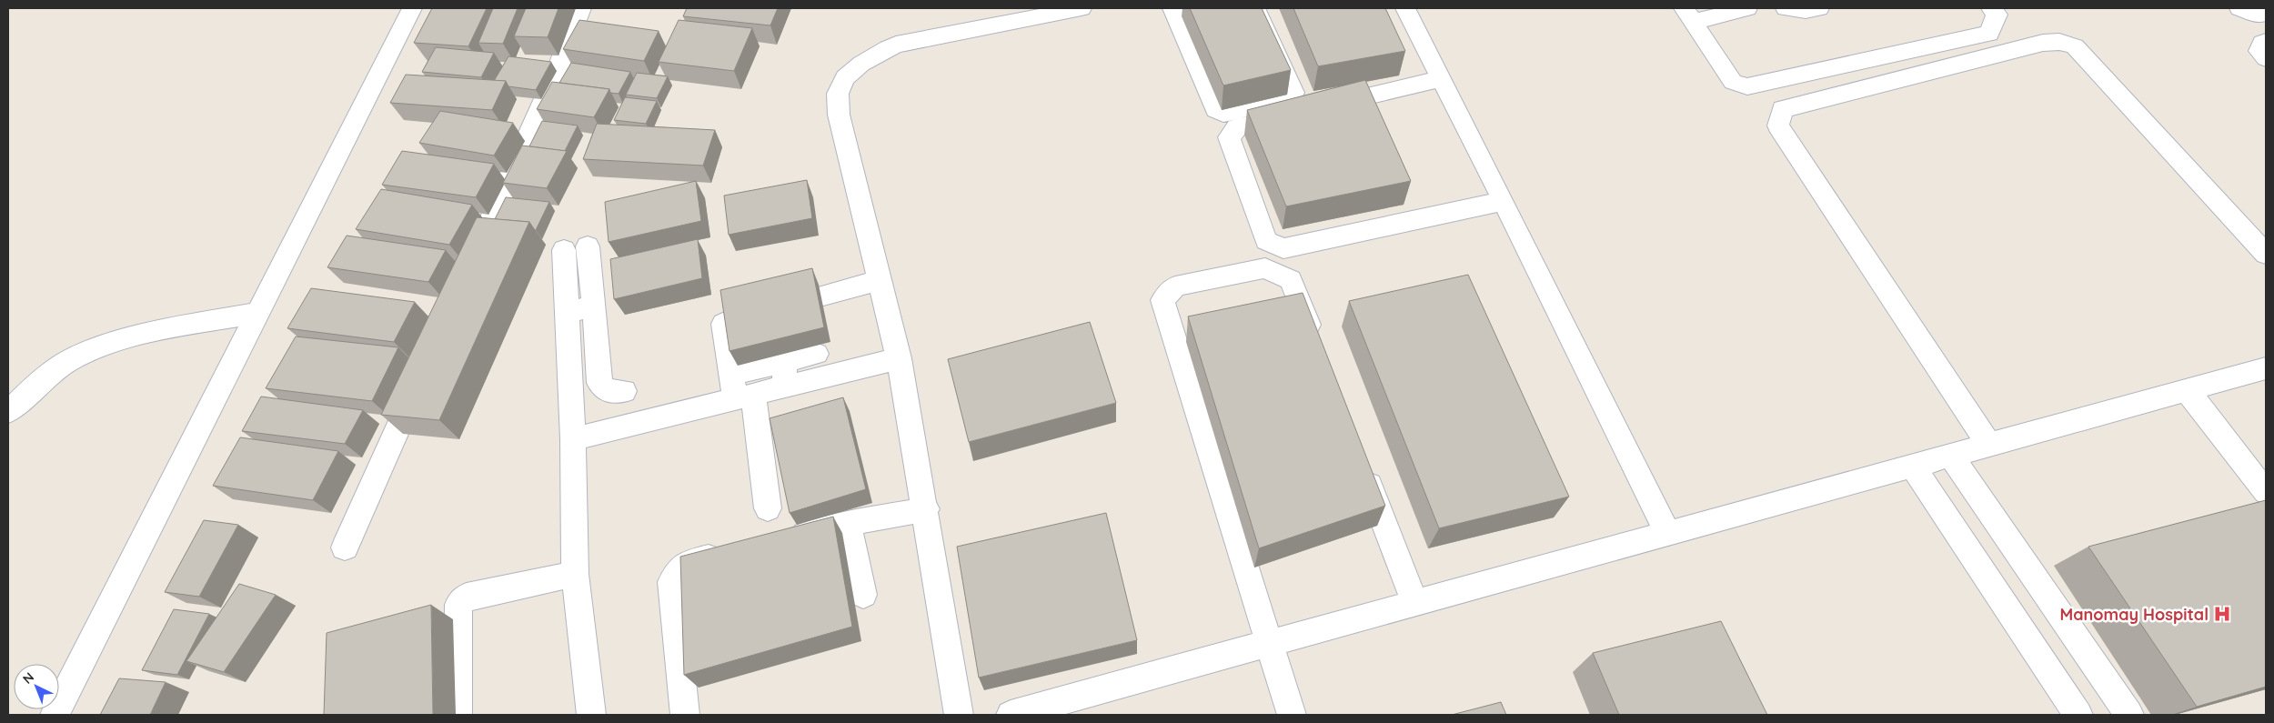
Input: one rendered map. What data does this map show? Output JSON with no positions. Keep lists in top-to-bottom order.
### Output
{
  "places": {
    "hospital": ["Manomay Hospital"]
  },
  "north": "top left"
}
